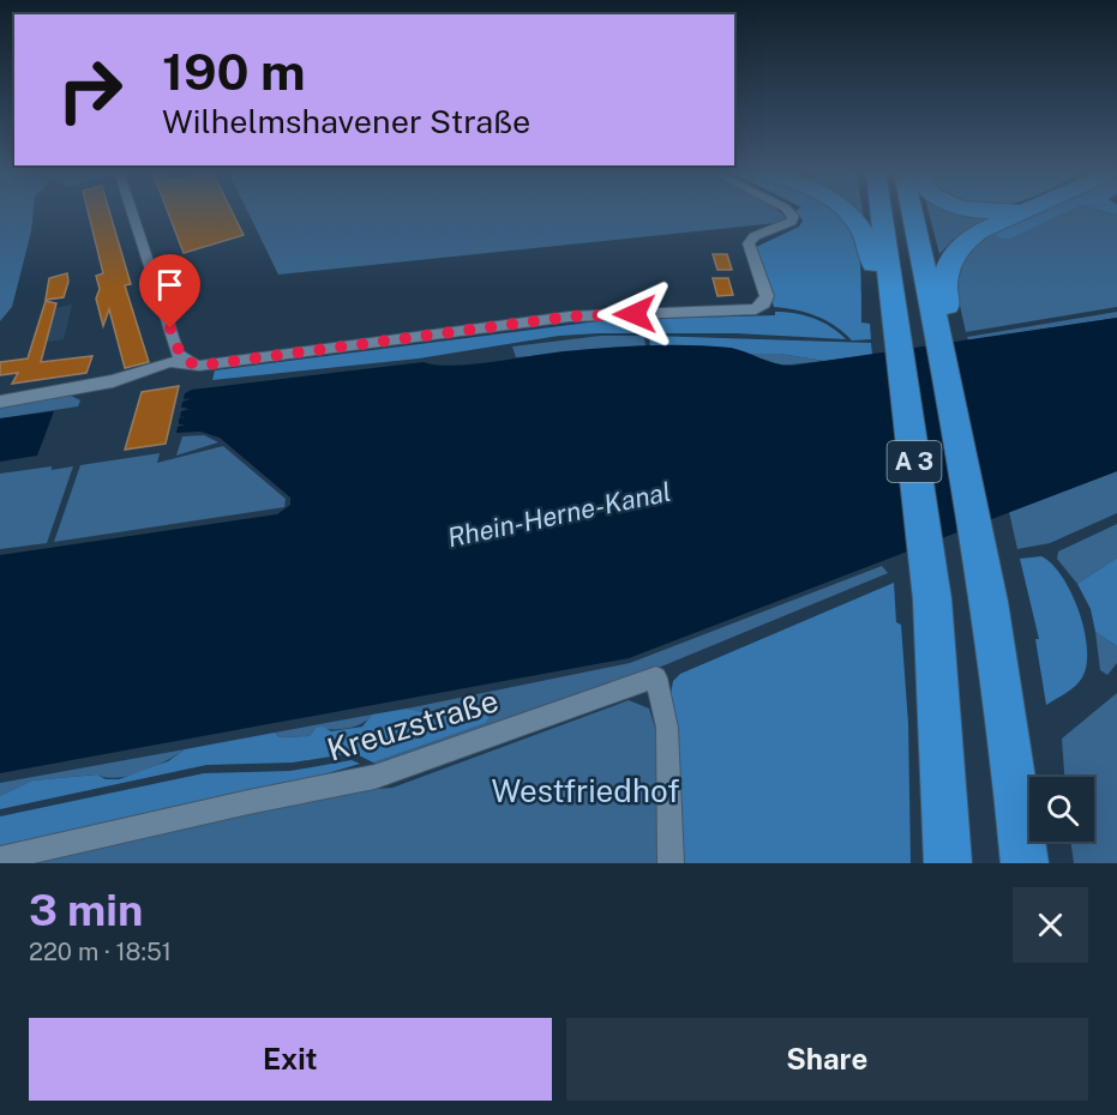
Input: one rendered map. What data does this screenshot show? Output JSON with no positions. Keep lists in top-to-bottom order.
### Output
{
  "streets": {
    "highway": ["A 3"],
    "street": ["Kreuzstraße"]
  },
  "water": ["Rhein-Herne-Kanal"],
  "parks": ["Westfriedhof"],
  "page": {
    "turn": ["190 m", "Wilhelmshavener Straße"],
    "heading": ["3 min", "220 m · 18:51"],
    "buttons": ["Exit", "Share"]
  }
}
